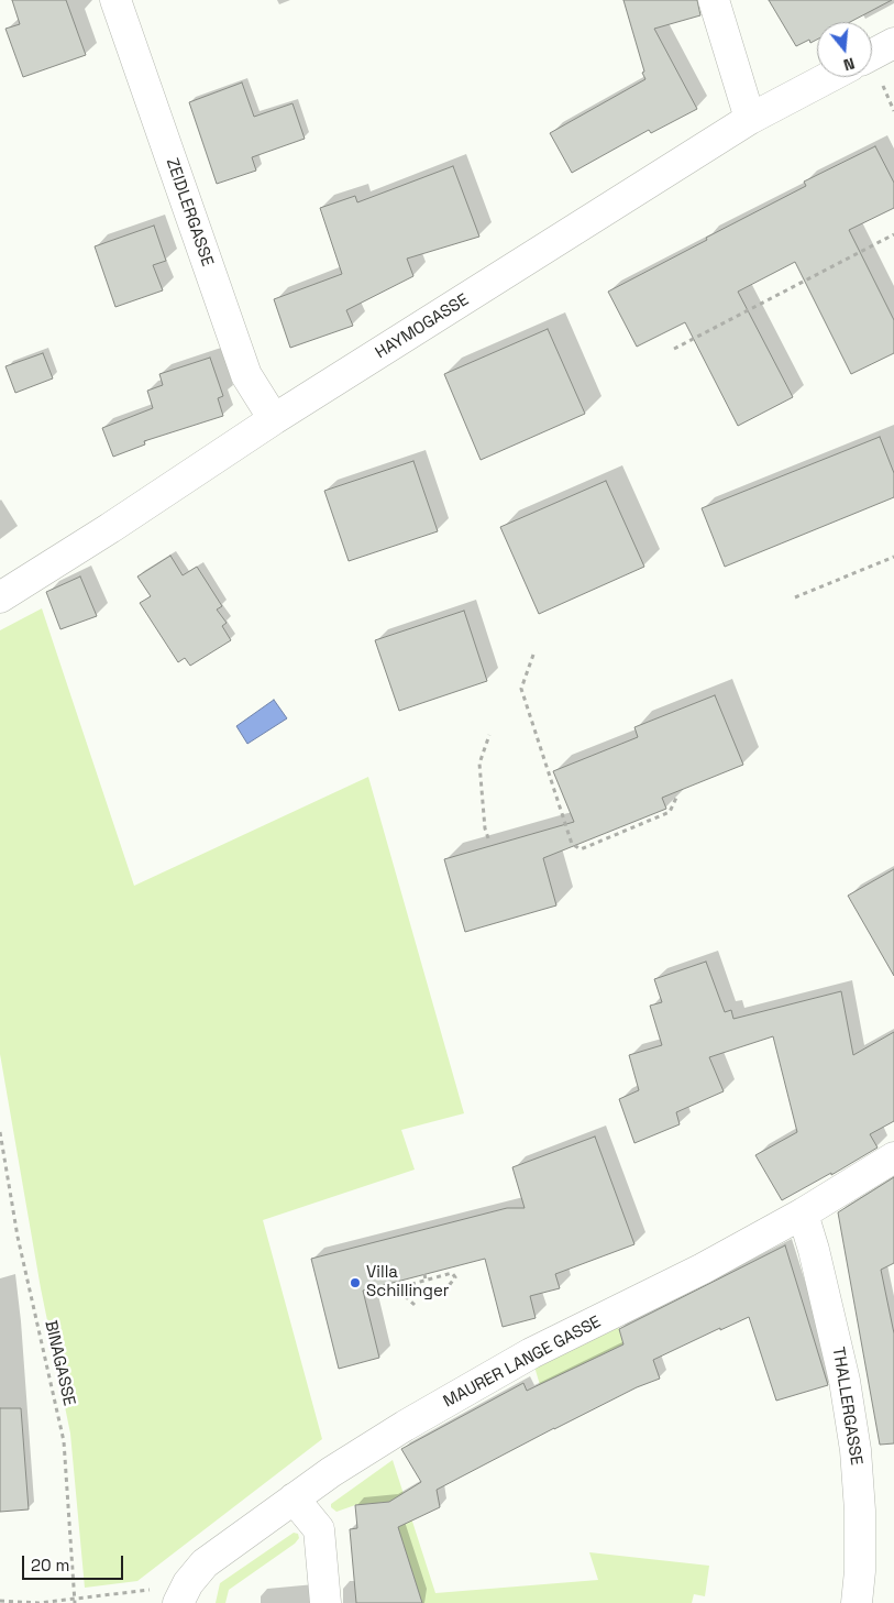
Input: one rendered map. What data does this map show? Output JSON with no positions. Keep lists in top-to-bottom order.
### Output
{
  "streets": {
    "street": [
      "ZEIDLERGASSE",
      "HAYMOGASSE",
      "MAURER LANGE GASSE",
      "THALLERGASSE"
    ],
    "path": ["BINAGASSE"]
  },
  "crossings": [
    ["ZEIDLERGASSE", "HAYMOGASSE"],
    ["MAURER LANGE GASSE", "THALLERGASSE"]
  ],
  "places": ["Villa Schillinger"],
  "scale_bar": "20 m",
  "north": "bottom"
}
